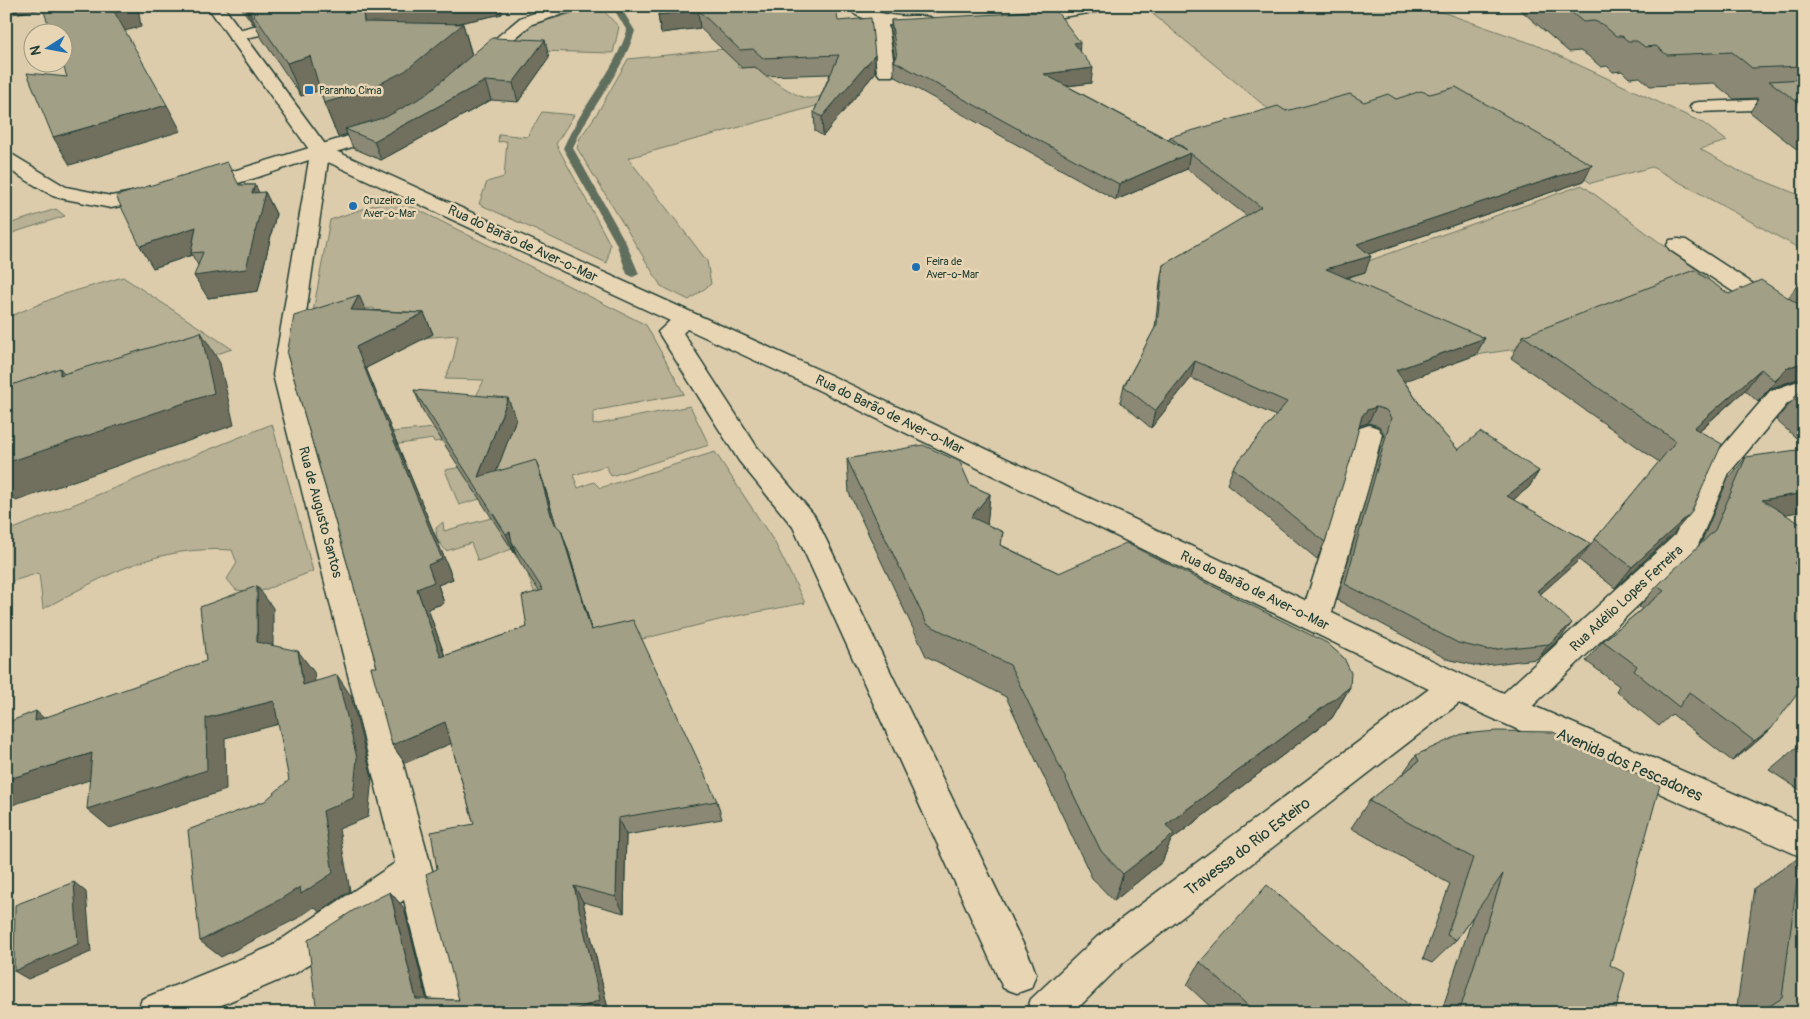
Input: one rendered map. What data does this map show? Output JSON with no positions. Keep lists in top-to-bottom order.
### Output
{
  "streets": {
    "street": [
      "Rua do Barão de Aver-o-Mar",
      "Rua de Augusto Santos",
      "Rua Adélio Lopes Ferreira",
      "Avenida dos Pescadores",
      "Travessa do Rio Esteiro"
    ]
  },
  "crossings": [
    ["Rua do Barão de Aver-o-Mar", "Rua de Augusto Santos"],
    ["Rua do Barão de Aver-o-Mar", "Avenida dos Pescadores"],
    ["Rua do Barão de Aver-o-Mar", "Travessa do Rio Esteiro"],
    ["Rua Adélio Lopes Ferreira", "Avenida dos Pescadores"],
    ["Avenida dos Pescadores", "Travessa do Rio Esteiro"]
  ],
  "places": {
    "transit": ["Paranho Cima"],
    "other": ["Cruzeiro de Aver-o-Mar", "Feira de Aver-o-Mar"]
  },
  "north": "left"
}
